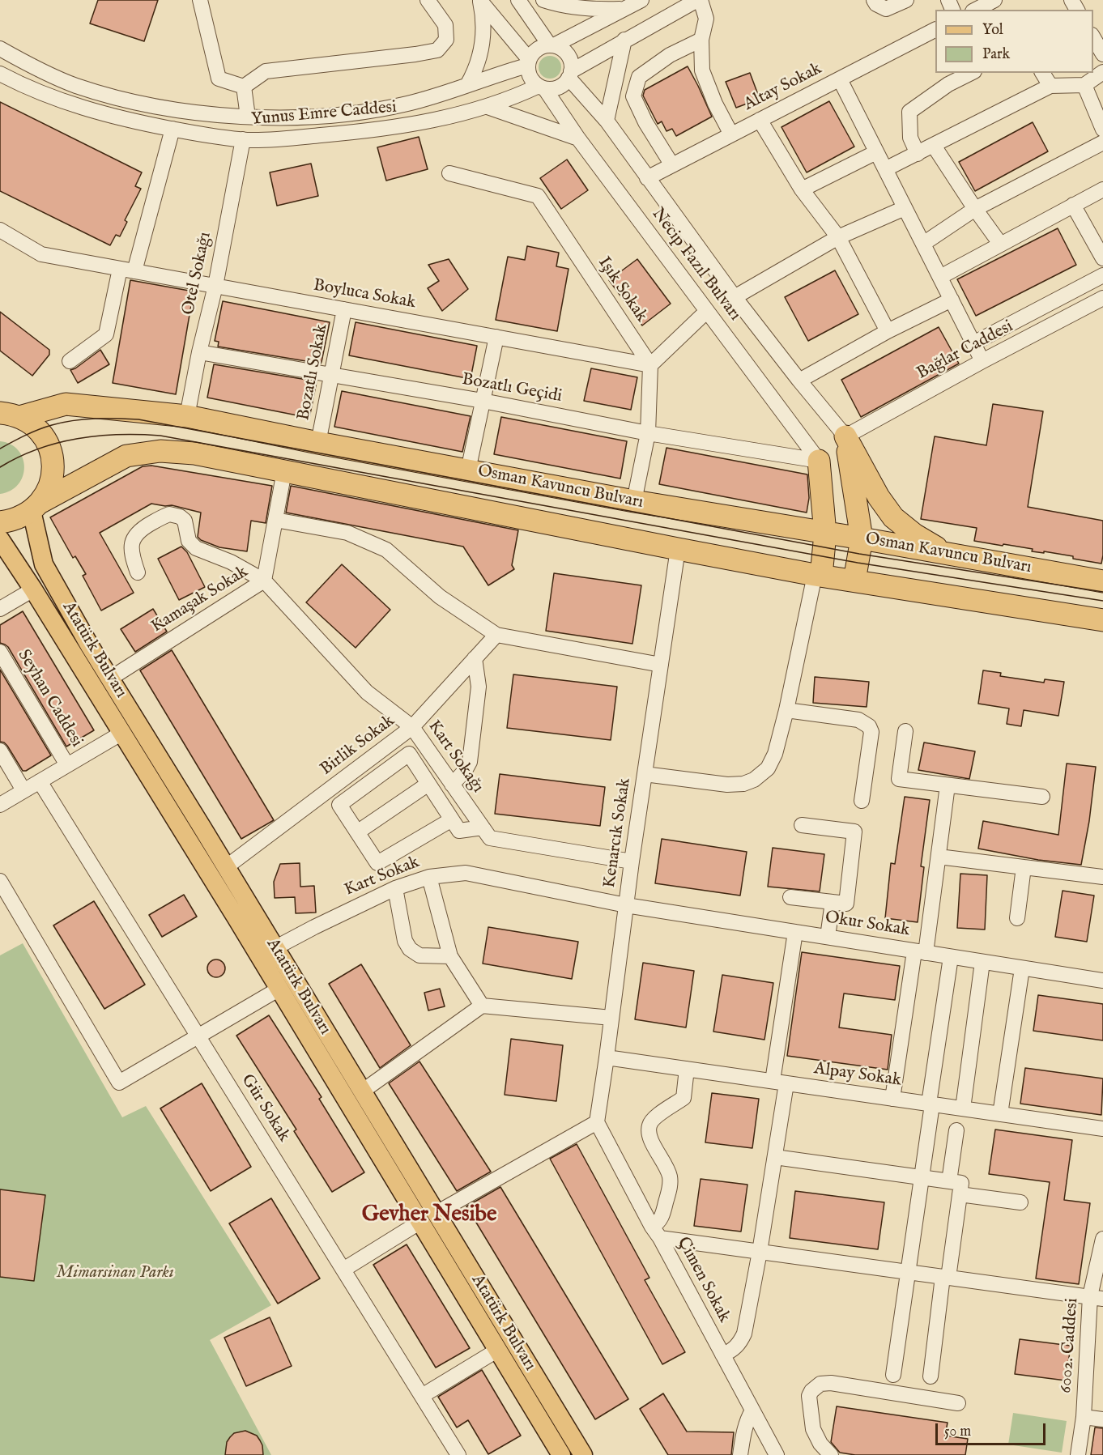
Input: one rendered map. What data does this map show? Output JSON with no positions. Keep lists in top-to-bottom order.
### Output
{
  "streets": {
    "highway": ["Osman Kavuncu Bulvarı"],
    "main road": ["Atatürk Bulvarı"],
    "street": [
      "Altay Sokak",
      "Yunus Emre Caddesi",
      "Necip Fazıl Bulvarı",
      "Otel Sokağı",
      "Işık Sokak",
      "Boyluca Sokak",
      "Bağlar Caddesi",
      "Bozatlı Sokak",
      "Bozatlı Geçidi",
      "Kamaşak Sokak",
      "Seyhan Caddesi",
      "Birlik Sokak",
      "Kart Sokağı",
      "Kenarcık Sokak",
      "Kart Sokak",
      "Okur Sokak",
      "Alpay Sokak",
      "Gür Sokak",
      "Çimen Sokak",
      "6002. Caddesi"
    ]
  },
  "crossings": [
    ["Altay Sokak", "Necip Fazıl Bulvarı"],
    ["Yunus Emre Caddesi", "Necip Fazıl Bulvarı"],
    ["Yunus Emre Caddesi", "Otel Sokağı"],
    ["Necip Fazıl Bulvarı", "Bağlar Caddesi"],
    ["Necip Fazıl Bulvarı", "Bozatlı Geçidi"],
    ["Otel Sokağı", "Boyluca Sokak"],
    ["Otel Sokağı", "Bozatlı Geçidi"],
    ["Otel Sokağı", "Osman Kavuncu Bulvarı"],
    ["Işık Sokak", "Boyluca Sokak"],
    ["Boyluca Sokak", "Bozatlı Sokak"],
    ["Bozatlı Sokak", "Bozatlı Geçidi"],
    ["Bozatlı Sokak", "Osman Kavuncu Bulvarı"],
    ["Kamaşak Sokak", "Atatürk Bulvarı"],
    ["Kamaşak Sokak", "Kart Sokağı"],
    ["Atatürk Bulvarı", "Birlik Sokak"],
    ["Atatürk Bulvarı", "Kart Sokak"],
    ["Birlik Sokak", "Kart Sokağı"],
    ["Kart Sokağı", "Kenarcık Sokak"],
    ["Kenarcık Sokak", "Kart Sokak"],
    ["Kenarcık Sokak", "Okur Sokak"],
    ["Kenarcık Sokak", "Alpay Sokak"],
    ["Kenarcık Sokak", "Çimen Sokak"],
    ["Kart Sokak", "Okur Sokak"]
  ],
  "districts": ["Gevher Nesibe"],
  "parks": ["Mimarsinan Parkı"],
  "legend": ["Yol", "Park"],
  "scale_bar": "50 m"
}
